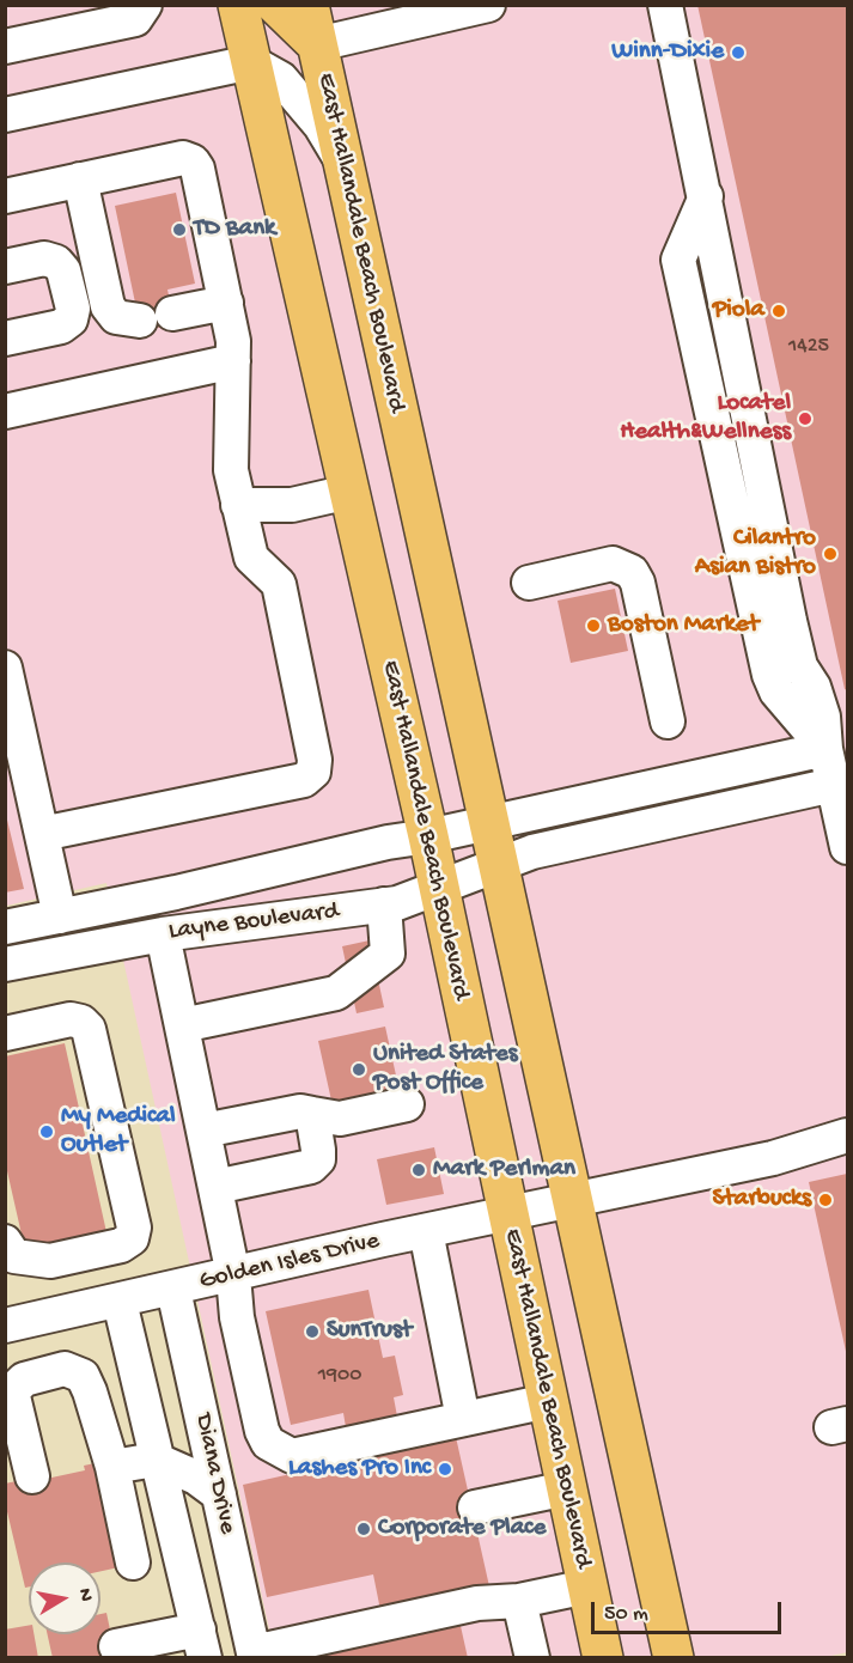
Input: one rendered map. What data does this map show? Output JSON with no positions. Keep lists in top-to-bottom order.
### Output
{
  "streets": {
    "main road": ["East Hallandale Beach Boulevard"],
    "street": ["Layne Boulevard", "Golden Isles Drive", "Diana Drive"]
  },
  "crossings": [
    ["East Hallandale Beach Boulevard", "Layne Boulevard"],
    ["East Hallandale Beach Boulevard", "Golden Isles Drive"],
    ["Golden Isles Drive", "Diana Drive"]
  ],
  "places": [
    "Winn-Dixie",
    "TD Bank",
    "Piola",
    "Locatel Health&Wellness",
    "Cilantro Asian Bistro",
    "Boston Market",
    "United States Post Office",
    "My Medical Outlet",
    "Mark Perlman",
    "Starbucks",
    "SunTrust",
    "Lashes Pro Inc",
    "Corporate Place"
  ],
  "house_numbers": ["1425", "1900"],
  "scale_bar": "50 m",
  "north": "right"
}
